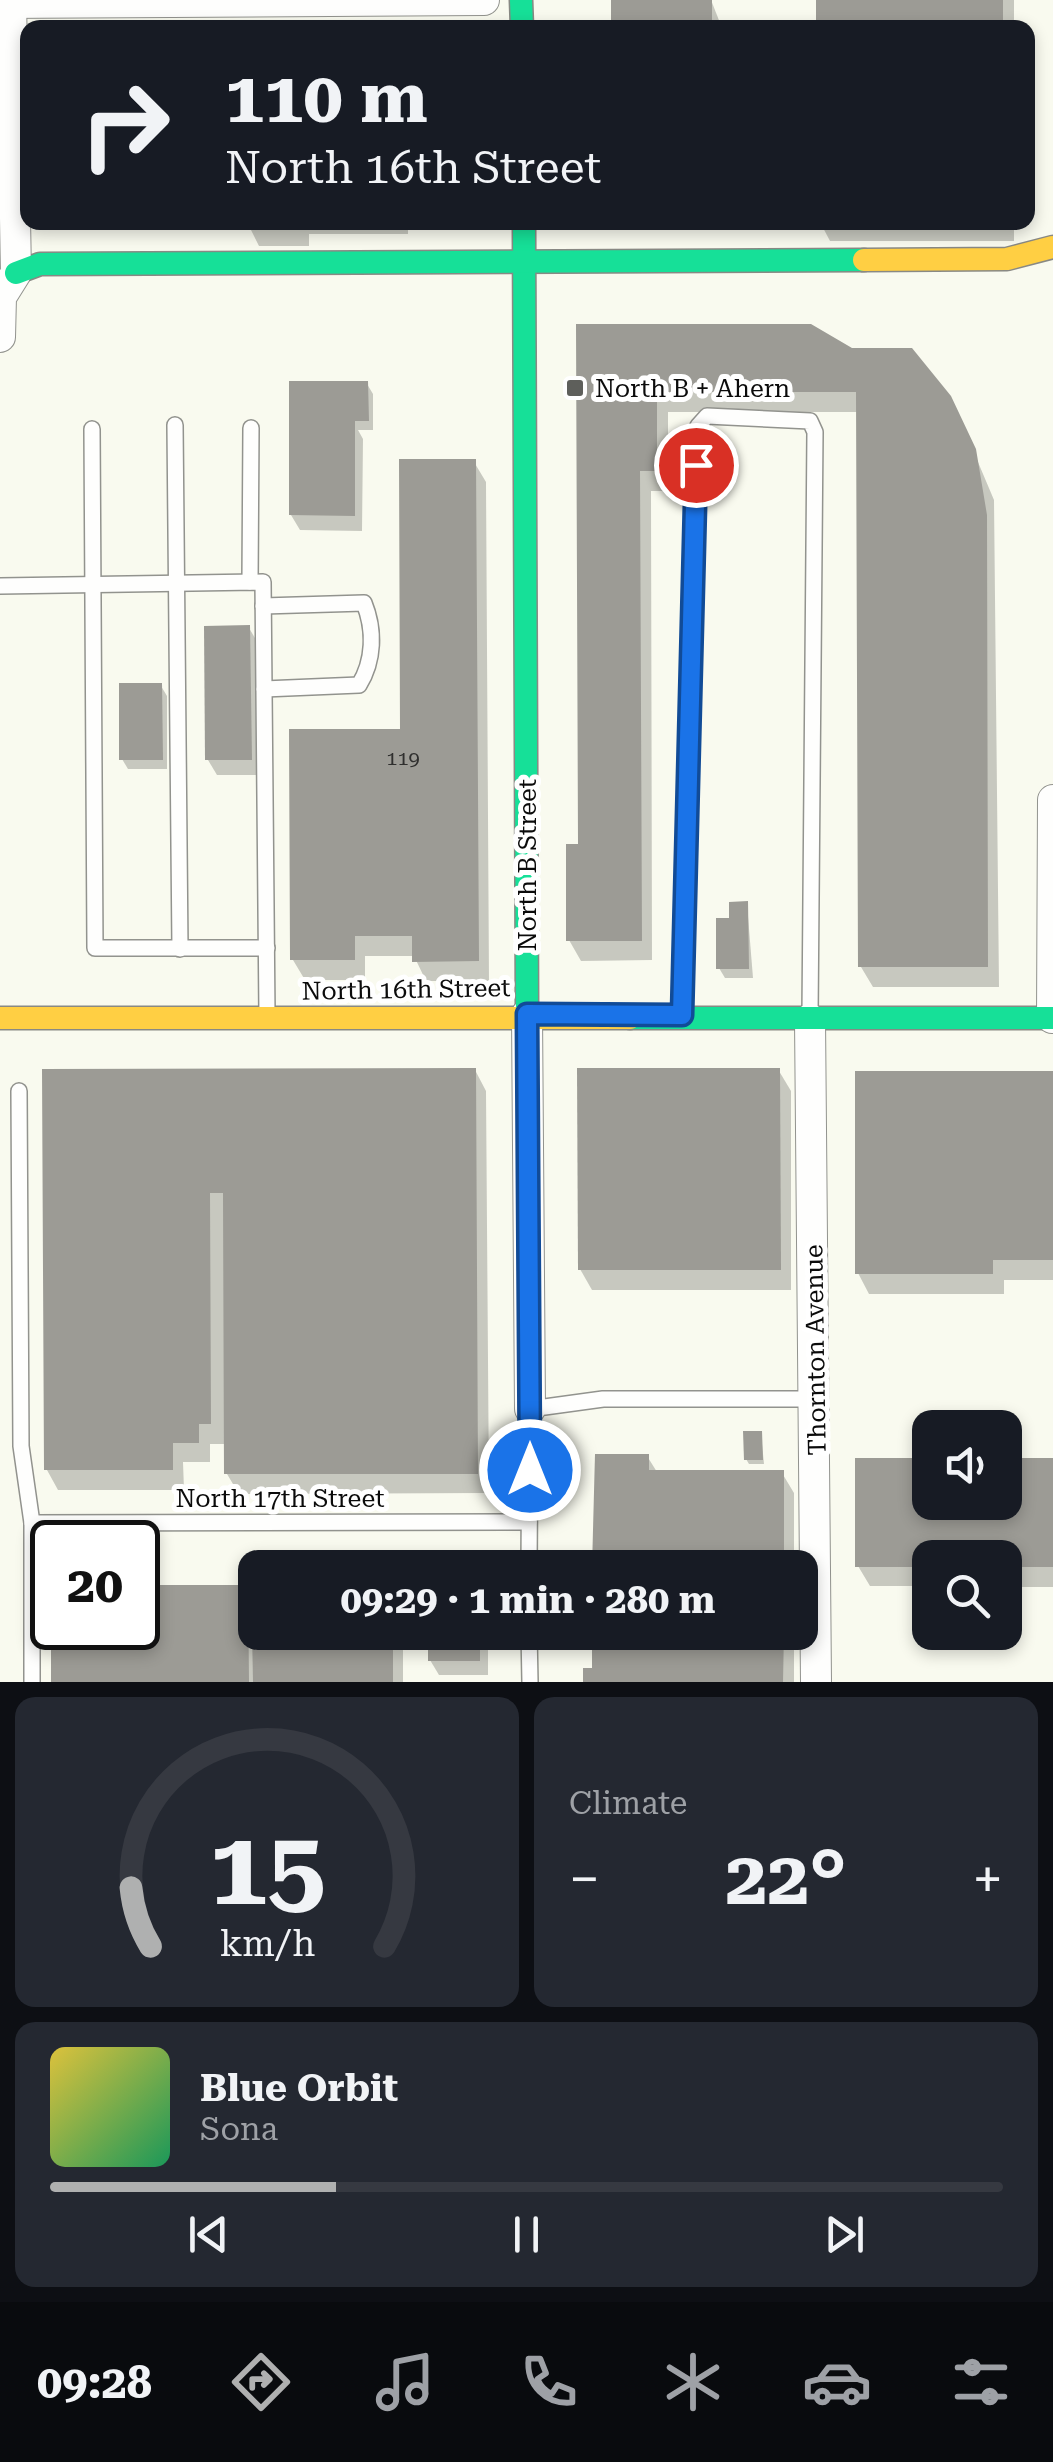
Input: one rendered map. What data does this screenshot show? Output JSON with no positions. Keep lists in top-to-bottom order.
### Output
{
  "streets": {
    "street": ["North B Street", "North 16th Street", "Thornton Avenue"],
    "lane": ["North 17th Street"]
  },
  "crossings": [
    ["North B Street", "North 16th Street"],
    ["North B Street", "North 17th Street"],
    ["North 16th Street", "Thornton Avenue"]
  ],
  "places": {
    "transit": ["North B + Ahern"]
  },
  "house_numbers": ["119"],
  "page": {
    "turn": ["110 m", "North 16th Street"],
    "limit": "20",
    "trip": "09:29 · 1 min · 280 m",
    "tile": "Climate",
    "heat": ["−", "22°", "+"],
    "song": ["Blue Orbit", "Sona"],
    "tabs": "09:28",
    "gauge": ["15", "km/h"]
  }
}
